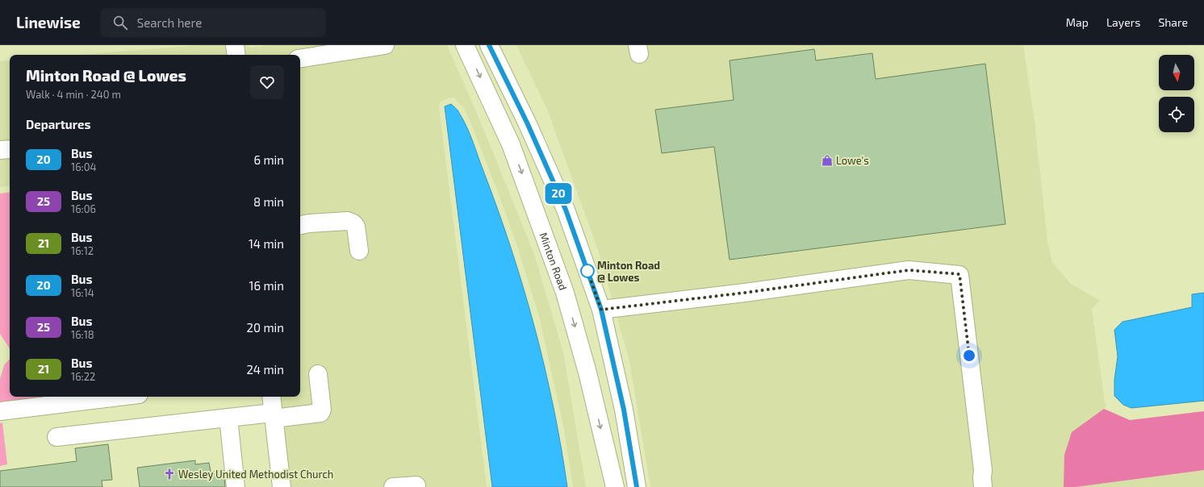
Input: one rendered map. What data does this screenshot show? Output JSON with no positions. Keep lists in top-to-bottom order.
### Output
{
  "streets": {
    "main road": ["Minton Road"]
  },
  "places": {
    "shop": ["Lowe's"],
    "other": ["Minton Road @ Lowes"],
    "church": ["Wesley United Methodist Church"]
  },
  "lines": ["bus line 20"],
  "north": "bottom",
  "page": {
    "header": "Linewise",
    "search": "Search here",
    "nav": ["Map", "Layers", "Share"],
    "on_map": "20",
    "heading": [
      ["Minton Road @ Lowes", "Walk · 4 min · 240 m"],
      "Departures"
    ],
    "list": [
      {
        "mark": "20",
        "name": "Bus",
        "note": "16:04",
        "value": "6 min"
      },
      {
        "mark": "25",
        "name": "Bus",
        "note": "16:06",
        "value": "8 min"
      },
      {
        "mark": "21",
        "name": "Bus",
        "note": "16:12",
        "value": "14 min"
      },
      {
        "mark": "20",
        "name": "Bus",
        "note": "16:14",
        "value": "16 min"
      },
      {
        "mark": "25",
        "name": "Bus",
        "note": "16:18",
        "value": "20 min"
      },
      {
        "mark": "21",
        "name": "Bus",
        "note": "16:22",
        "value": "24 min"
      }
    ]
  }
}
